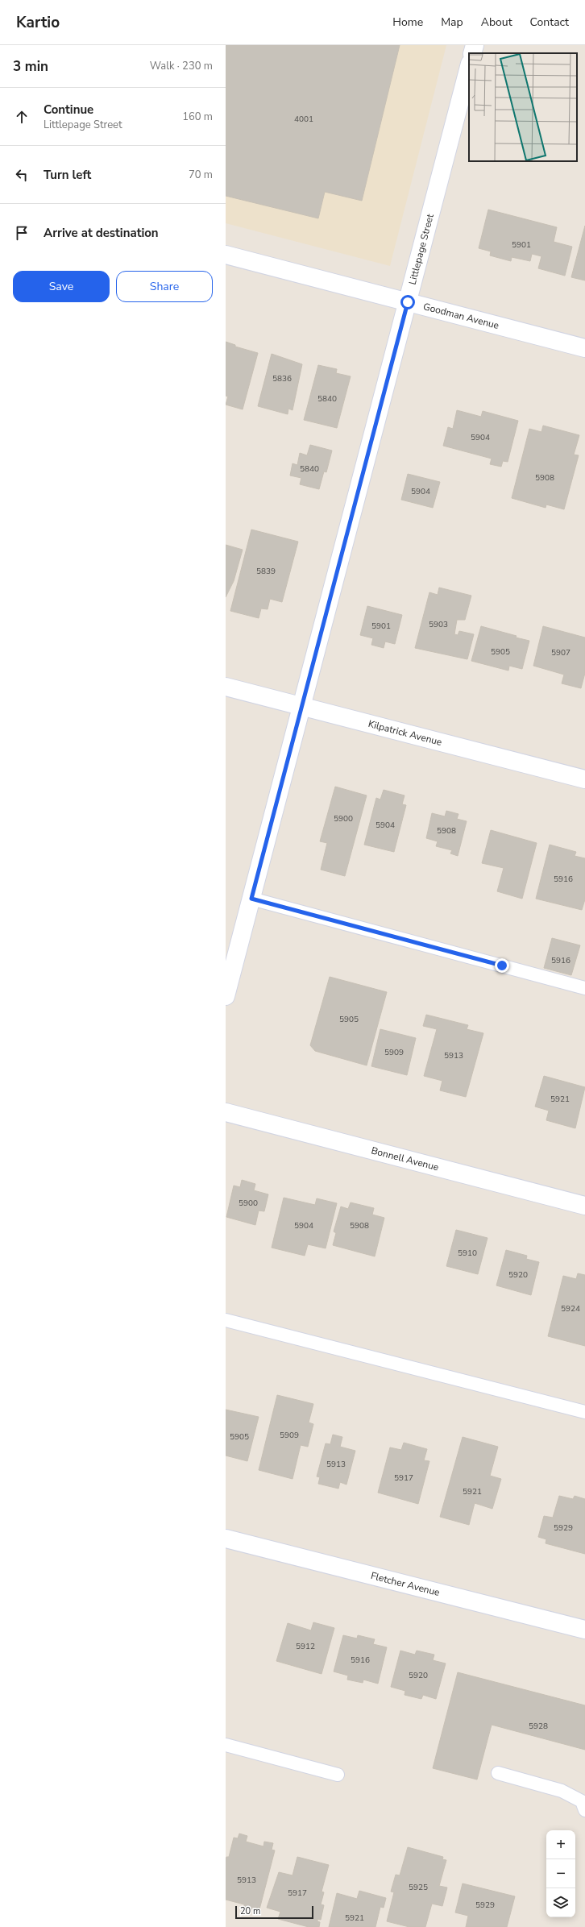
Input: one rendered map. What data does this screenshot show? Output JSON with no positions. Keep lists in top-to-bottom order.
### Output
{
  "streets": {
    "street": [
      "Littlepage Street",
      "Goodman Avenue",
      "Kilpatrick Avenue",
      "Bonnell Avenue",
      "Fletcher Avenue"
    ]
  },
  "crossings": [
    ["Littlepage Street", "Goodman Avenue"],
    ["Littlepage Street", "Kilpatrick Avenue"]
  ],
  "house_numbers": [
    "4001",
    "5901",
    "5836",
    "5840",
    "5904",
    "5840",
    "5908",
    "5904",
    "5839",
    "5903",
    "5901",
    "5905",
    "5907",
    "5900",
    "5904",
    "5908",
    "5916",
    "5916",
    "5905",
    "5909",
    "5913",
    "5921",
    "5900",
    "5904",
    "5908",
    "5910",
    "5920",
    "5924",
    "5909",
    "5905",
    "5913",
    "5917",
    "5921",
    "5929",
    "5912",
    "5916",
    "5920",
    "5928",
    "5913",
    "5925",
    "5917",
    "5929",
    "5921"
  ],
  "scale_bar": "20 m",
  "page": {
    "header": "Kartio",
    "nav": [
      "Home",
      "Map",
      "About",
      "Contact"
    ],
    "heading": ["3 min", "Walk · 230 m"],
    "list": [
      ["Continue", "Littlepage Street", "160 m"],
      ["Turn left", "70 m"],
      "Arrive at destination"
    ],
    "buttons": ["Save", "Share"],
    "map_buttons": ["+", "−"],
    "scale": "20 m"
  }
}
